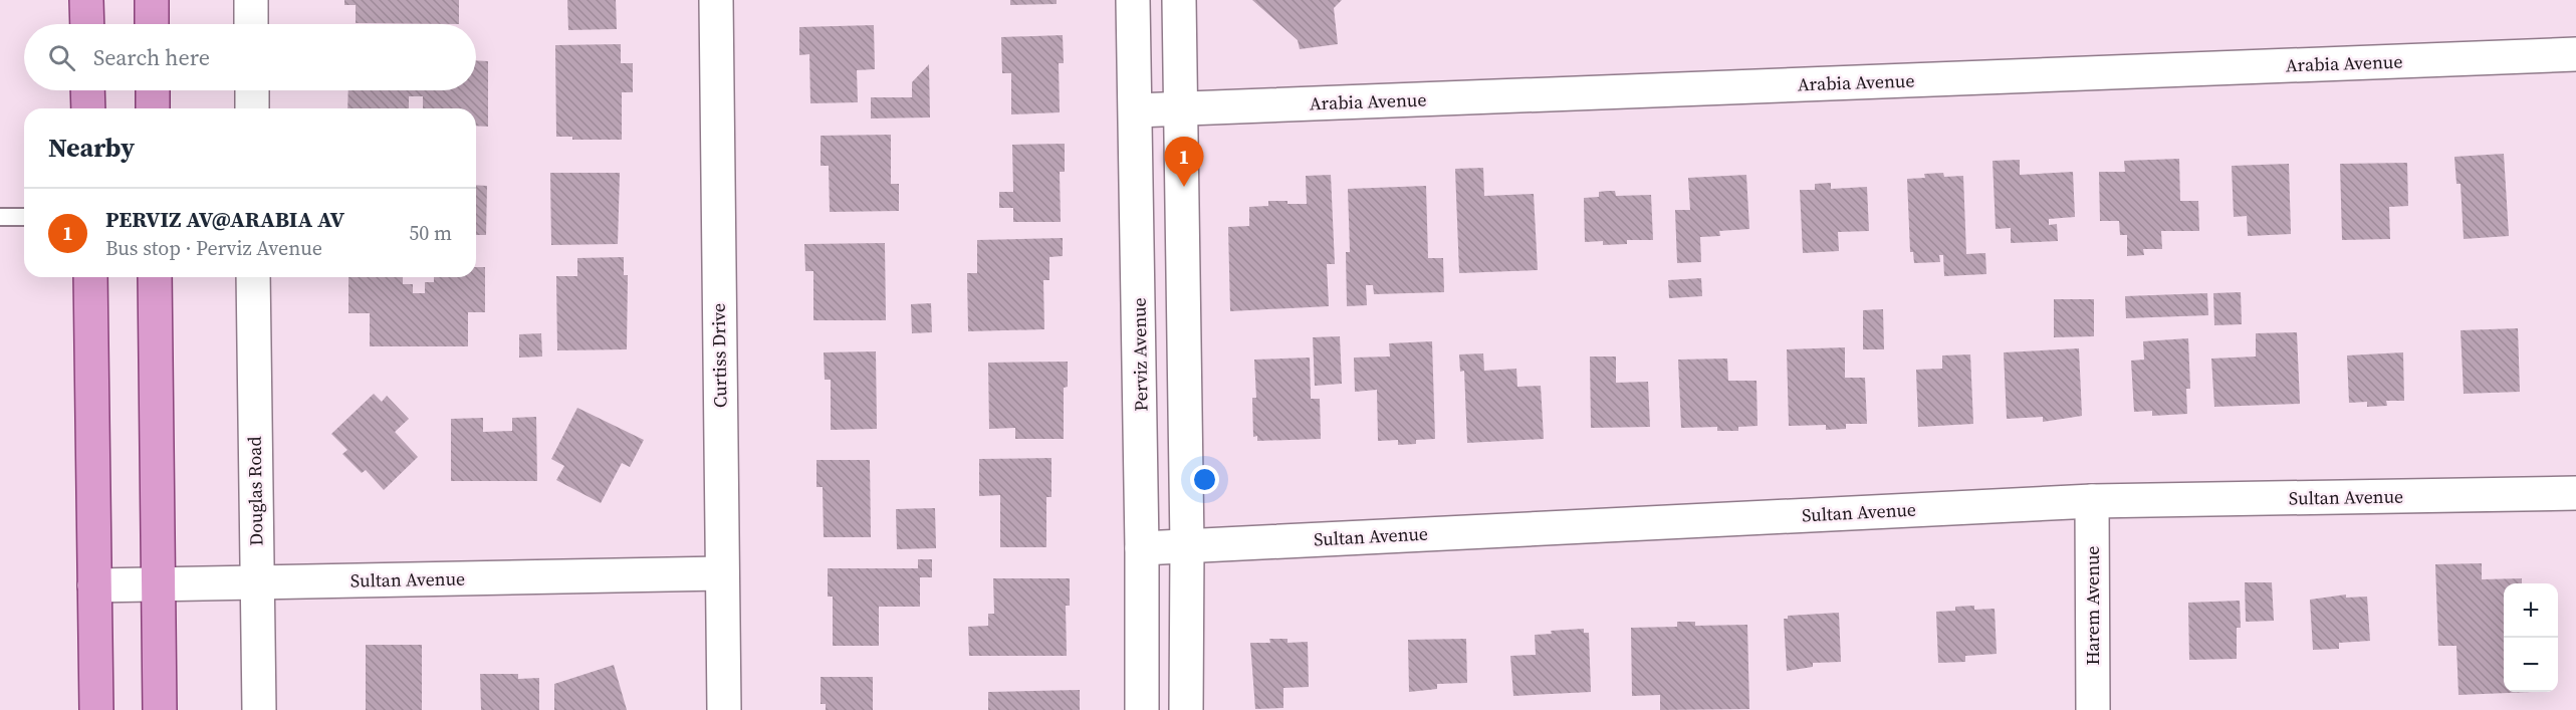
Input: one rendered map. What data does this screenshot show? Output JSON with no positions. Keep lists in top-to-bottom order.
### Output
{
  "streets": {
    "street": [
      "Arabia Avenue",
      "Perviz Avenue",
      "Curtiss Drive",
      "Douglas Road",
      "Sultan Avenue",
      "Harem Avenue"
    ]
  },
  "crossings": [
    ["Arabia Avenue", "Perviz Avenue"],
    ["Perviz Avenue", "Sultan Avenue"],
    ["Curtiss Drive", "Sultan Avenue"],
    ["Douglas Road", "Sultan Avenue"],
    ["Sultan Avenue", "Harem Avenue"]
  ],
  "page": {
    "search": "Search here",
    "heading": "Nearby",
    "pins": "1",
    "list": [
      {
        "mark": "1",
        "name": "PERVIZ AV@ARABIA AV",
        "note": "Bus stop · Perviz Avenue",
        "value": "50 m"
      }
    ],
    "map_buttons": ["+", "−"]
  }
}
